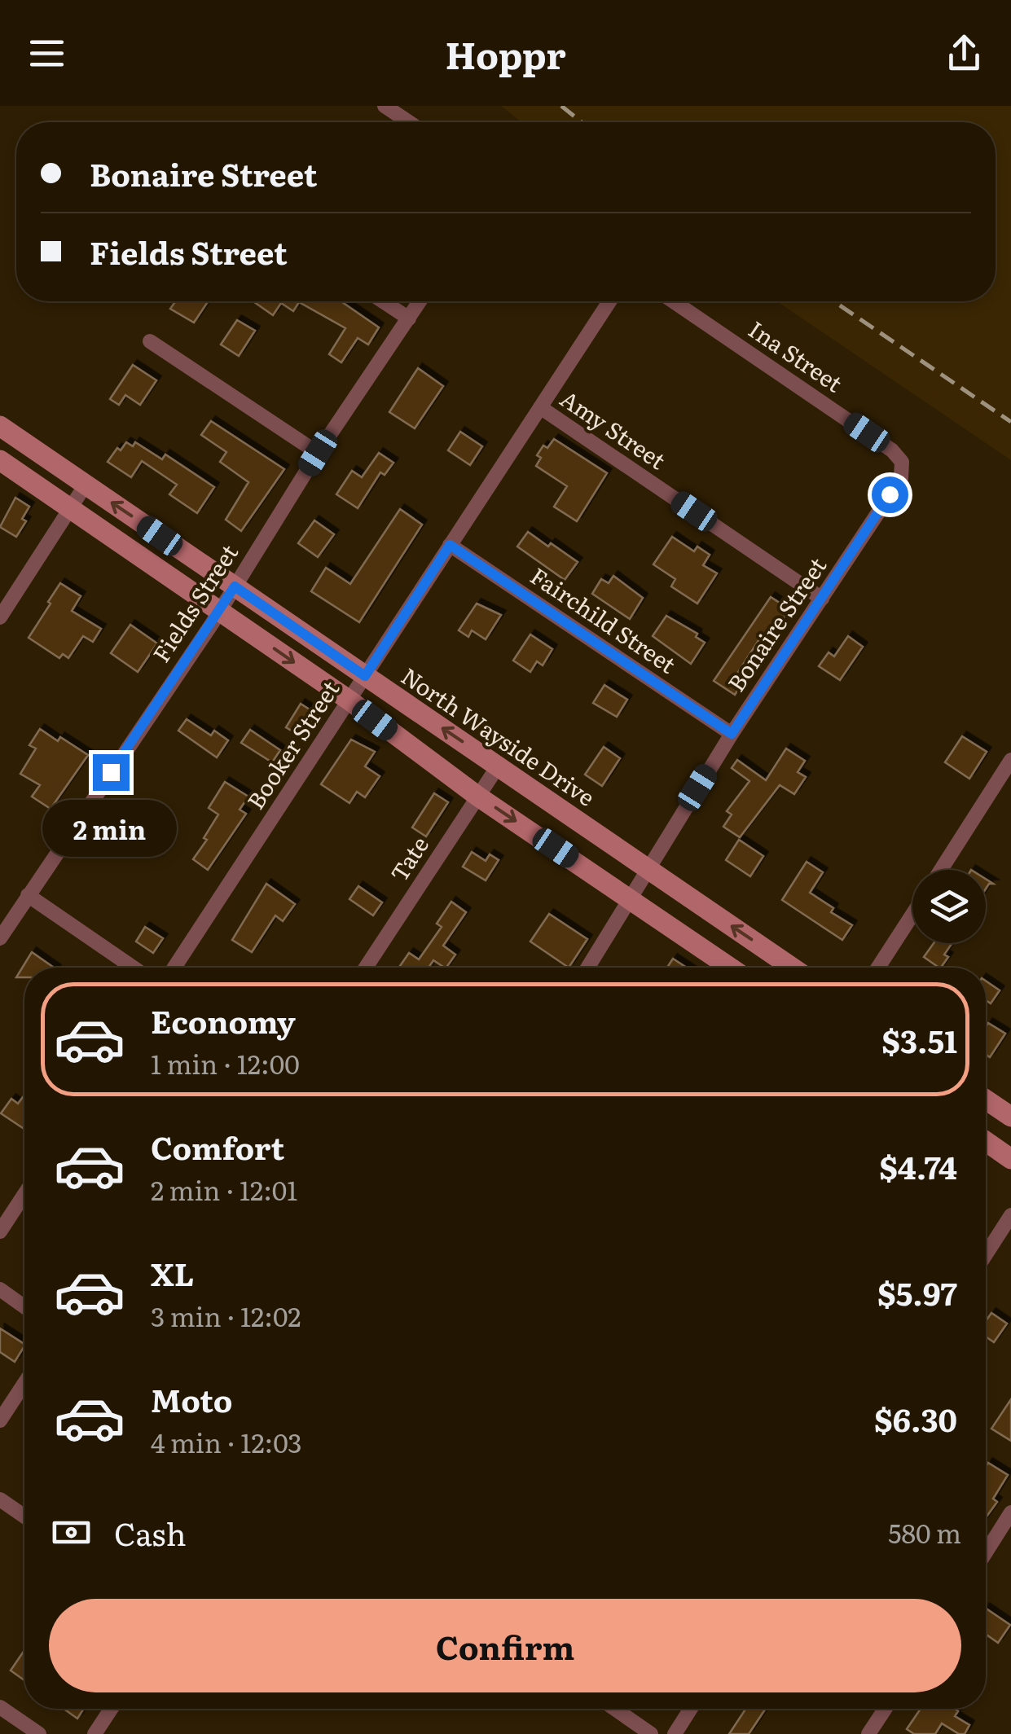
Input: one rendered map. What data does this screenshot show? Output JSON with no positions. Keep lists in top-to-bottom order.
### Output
{
  "streets": {
    "main road": ["North Wayside Drive"],
    "street": [
      "Ina Street",
      "Amy Street",
      "Fields Street",
      "Fairchild Street",
      "Bonaire Street",
      "Booker Street",
      "Tate"
    ]
  },
  "crossings": [
    ["Ina Street", "Bonaire Street"],
    ["Amy Street", "Bonaire Street"],
    ["Amy Street", "Booker Street"],
    ["Fields Street", "North Wayside Drive"],
    ["Fairchild Street", "Bonaire Street"],
    ["Fairchild Street", "Booker Street"],
    ["Bonaire Street", "North Wayside Drive"],
    ["North Wayside Drive", "Booker Street"],
    ["North Wayside Drive", "Tate"]
  ],
  "page": {
    "header": "Hoppr",
    "banner": ["Bonaire Street", "Fields Street"],
    "bubble": "2 min",
    "list": [
      {
        "name": "Economy",
        "note": "1 min · 12:00",
        "value": "$3.51"
      },
      {
        "name": "Comfort",
        "note": "2 min · 12:01",
        "value": "$4.74"
      },
      {
        "name": "XL",
        "note": "3 min · 12:02",
        "value": "$5.97"
      },
      {
        "name": "Moto",
        "note": "4 min · 12:03",
        "value": "$6.30"
      }
    ],
    "pay": ["Cash", "580 m"],
    "buttons": "Confirm"
  }
}
